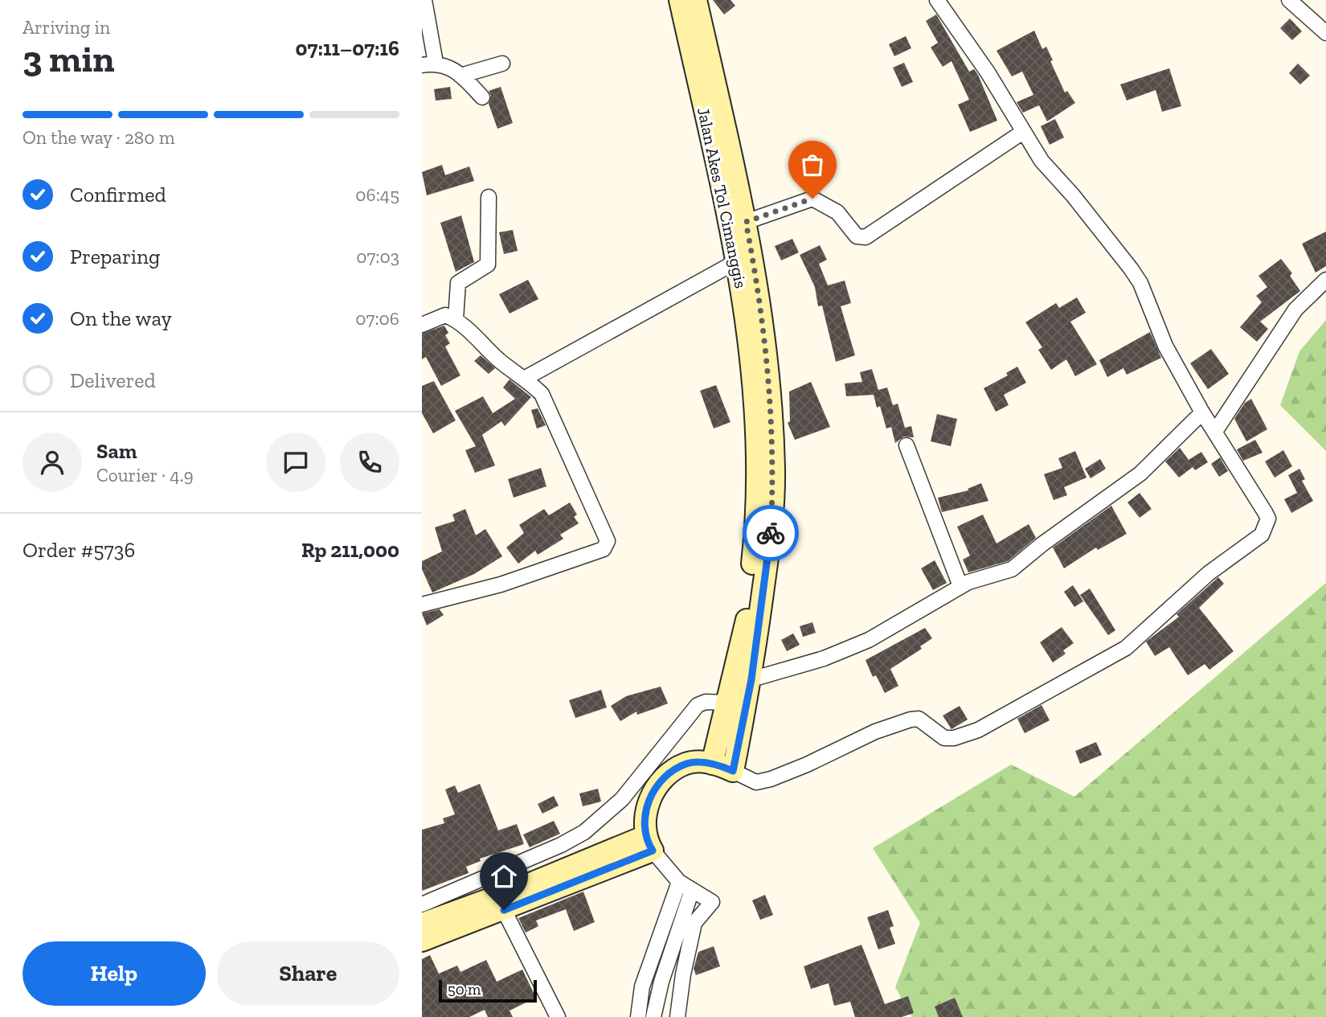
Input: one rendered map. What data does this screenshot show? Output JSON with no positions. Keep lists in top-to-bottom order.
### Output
{
  "streets": {
    "main road": ["Jalan Akes Tol Cimanggis"]
  },
  "scale_bar": "50 m",
  "page": {
    "heading": ["3 min", "Arriving in", "07:11–07:16"],
    "panel": [
      "Sam",
      "Courier · 4.9",
      "Order #5736",
      "Rp 211,000"
    ],
    "bar": "On the way · 280 m",
    "list": [
      ["Confirmed", "06:45"],
      ["Preparing", "07:03"],
      ["On the way", "07:06"],
      "Delivered"
    ],
    "buttons": ["Help", "Share"],
    "scale": "50 m"
  }
}
